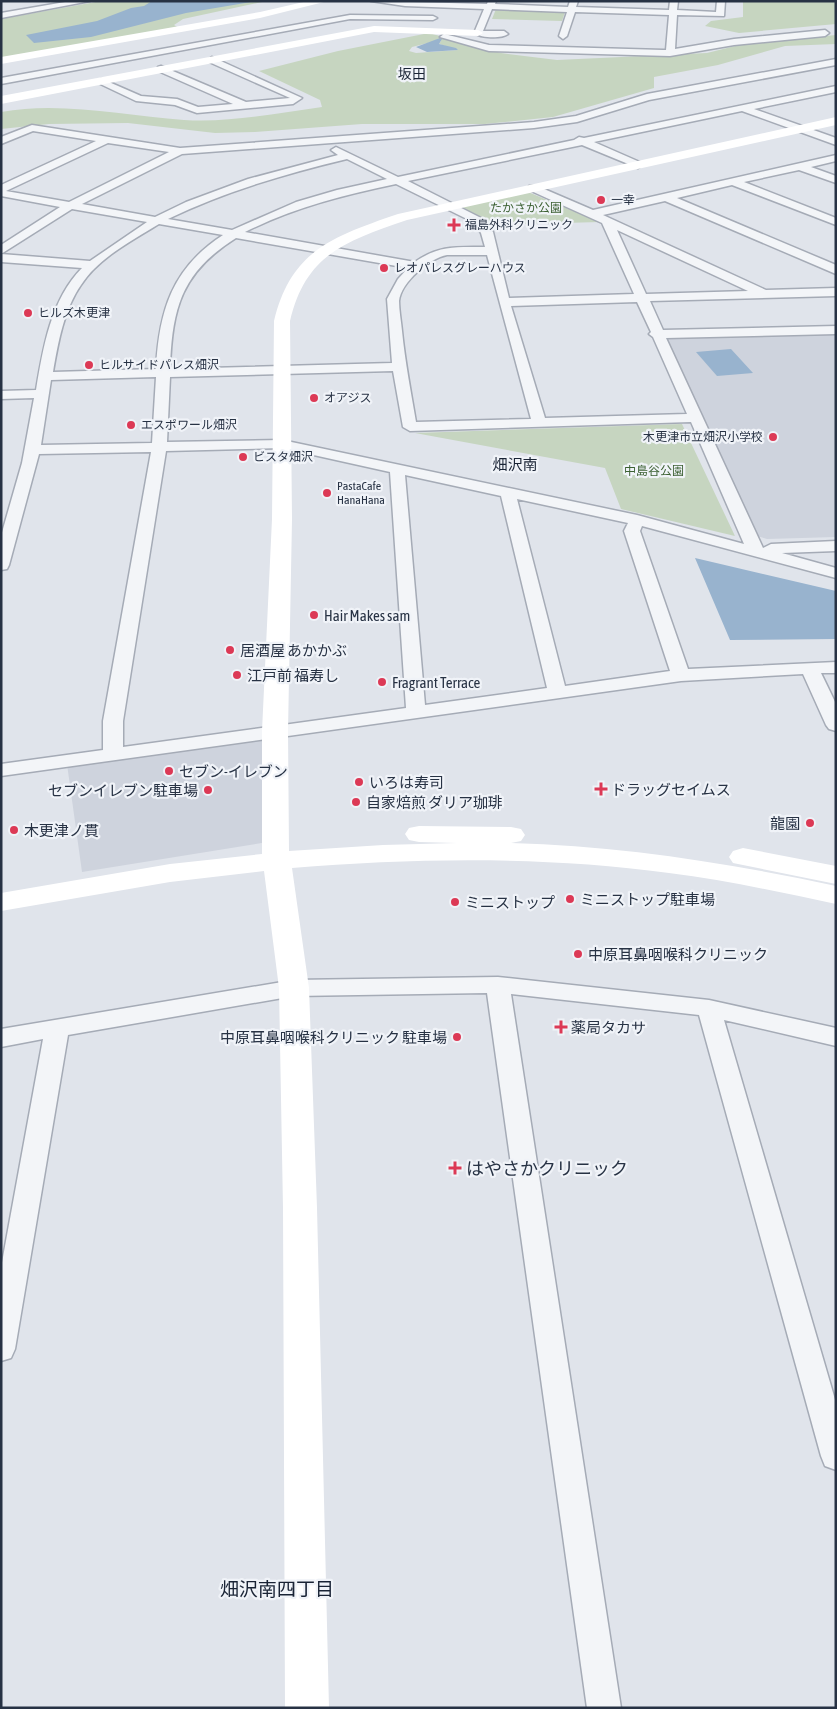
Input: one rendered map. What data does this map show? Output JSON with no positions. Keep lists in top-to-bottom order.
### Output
{
  "districts": ["坂田", "畑沢南", "畑沢南四丁目"],
  "parks": ["たかさか公園", "中島谷公園"],
  "places": {
    "other": [
      "一幸",
      "レオパレスグレーハウス",
      "ヒルズ木更津",
      "ヒルサイドパレス畑沢",
      "オアジス",
      "エスポワール畑沢",
      "木更津市立畑沢小学校",
      "ビスタ畑沢",
      "PastaCafe HanaHana",
      "Hair Makes sam",
      "居酒屋 あかかぶ",
      "江戸前 福寿し",
      "Fragrant Terrace",
      "セブン-イレブン",
      "いろは寿司",
      "セブンイレブン駐車場",
      "自家焙煎 ダリア珈琲",
      "龍園",
      "木更津ノ貫",
      "ミニストップ駐車場",
      "ミニストップ",
      "中原耳鼻咽喉科クリニック",
      "中原耳鼻咽喉科クリニック 駐車場"
    ],
    "health": [
      "福島外科クリニック",
      "ドラッグセイムス",
      "薬局タカサ",
      "はやさかクリニック"
    ]
  }
}
